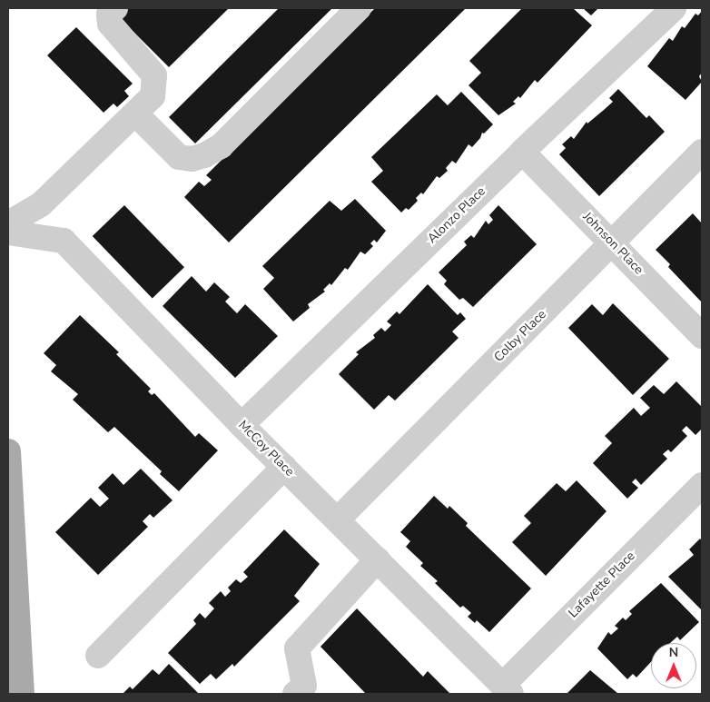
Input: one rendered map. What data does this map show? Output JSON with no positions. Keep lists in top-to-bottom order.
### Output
{
  "streets": {
    "street": [
      "Alonzo Place",
      "Johnson Place",
      "Colby Place",
      "McCoy Place",
      "Lafayette Place"
    ]
  },
  "crossings": [
    ["Alonzo Place", "Johnson Place"],
    ["Alonzo Place", "McCoy Place"],
    ["Johnson Place", "Colby Place"],
    ["Colby Place", "McCoy Place"],
    ["McCoy Place", "Lafayette Place"]
  ],
  "north": "top"
}
